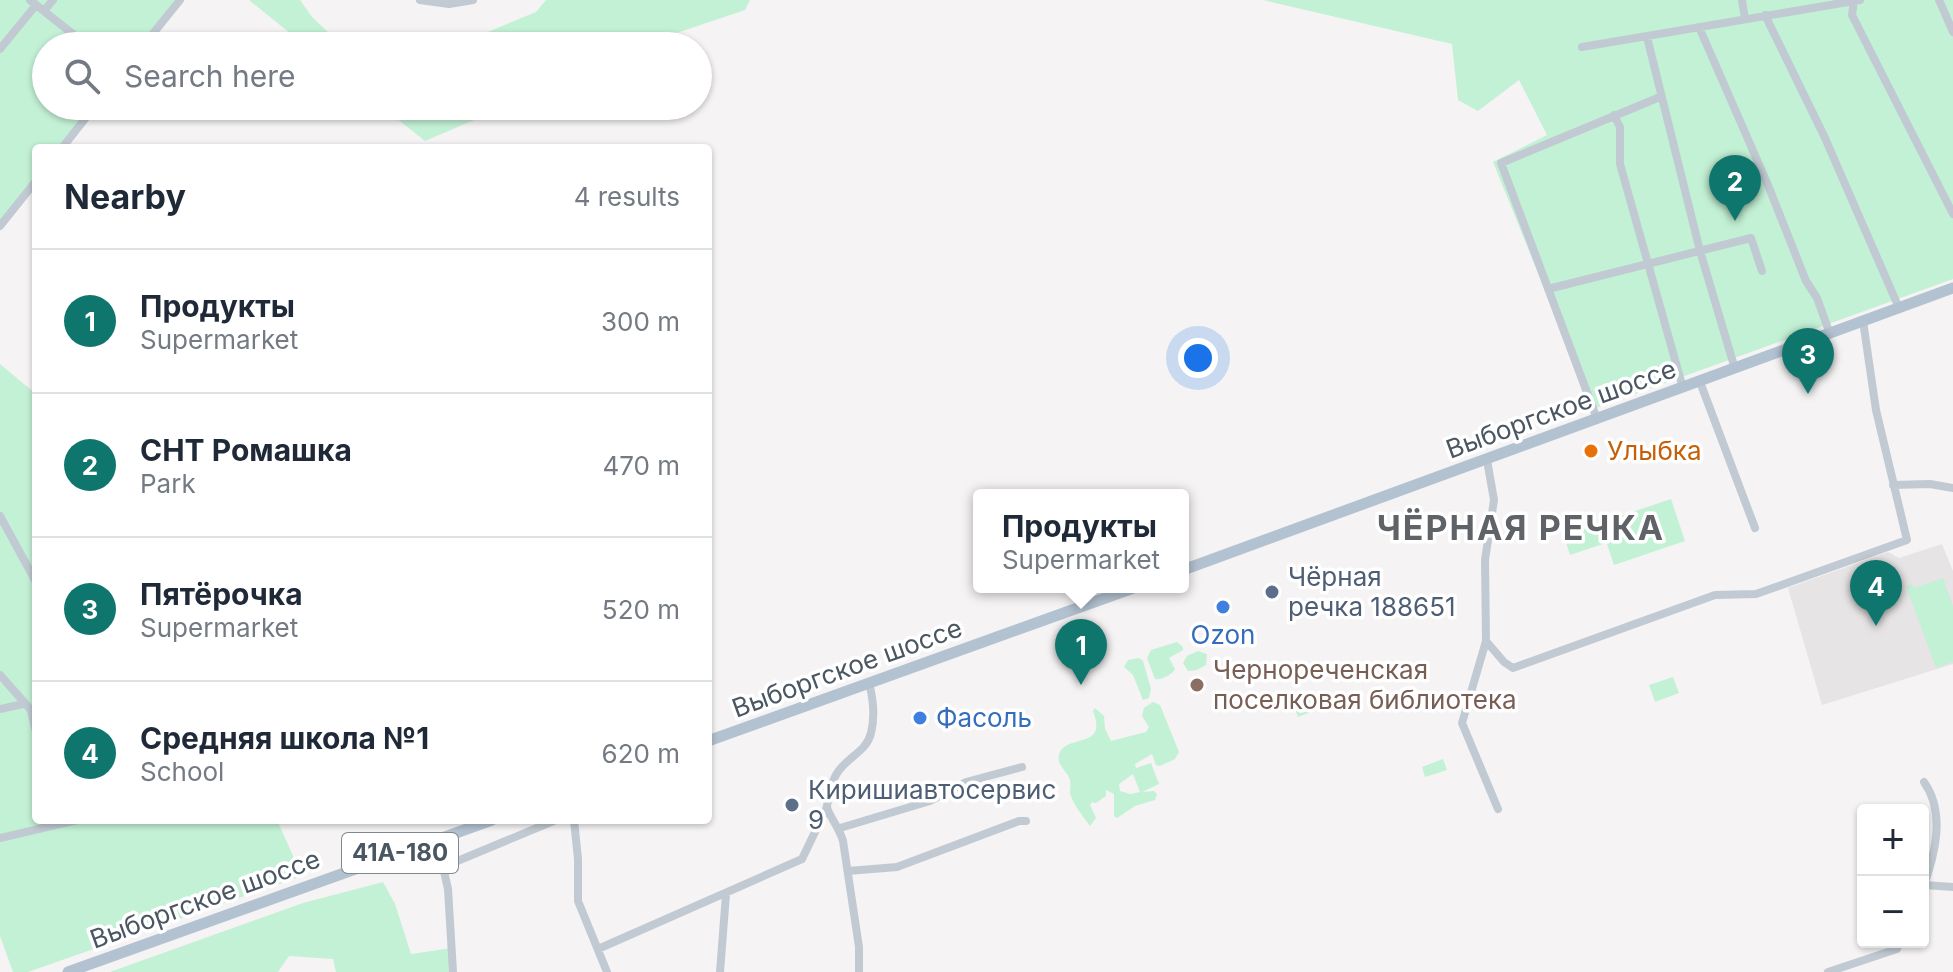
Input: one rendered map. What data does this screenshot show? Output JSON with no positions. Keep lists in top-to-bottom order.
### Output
{
  "streets": {
    "main road": ["Выборгское шоссе", "41А-180"]
  },
  "districts": ["ЧЁРНАЯ РЕЧКА"],
  "places": [
    "Улыбка",
    "Чёрная речка 188651",
    "Ozon",
    "Чернореченская поселковая библиотека",
    "Фасоль",
    "Киришиавтосервис 9"
  ],
  "page": {
    "search": "Search here",
    "heading": ["Nearby", "4 results"],
    "pins": [
      "2",
      "3",
      "4",
      "1"
    ],
    "list": [
      {
        "mark": "1",
        "name": "Продукты",
        "note": "Supermarket",
        "value": "300 m"
      },
      {
        "mark": "2",
        "name": "СНТ Ромашка",
        "note": "Park",
        "value": "470 m"
      },
      {
        "mark": "3",
        "name": "Пятёрочка",
        "note": "Supermarket",
        "value": "520 m"
      },
      {
        "mark": "4",
        "name": "Средняя школа №1",
        "note": "School",
        "value": "620 m"
      }
    ],
    "popup": ["Продукты", "Supermarket"],
    "map_buttons": ["+", "−"]
  }
}
